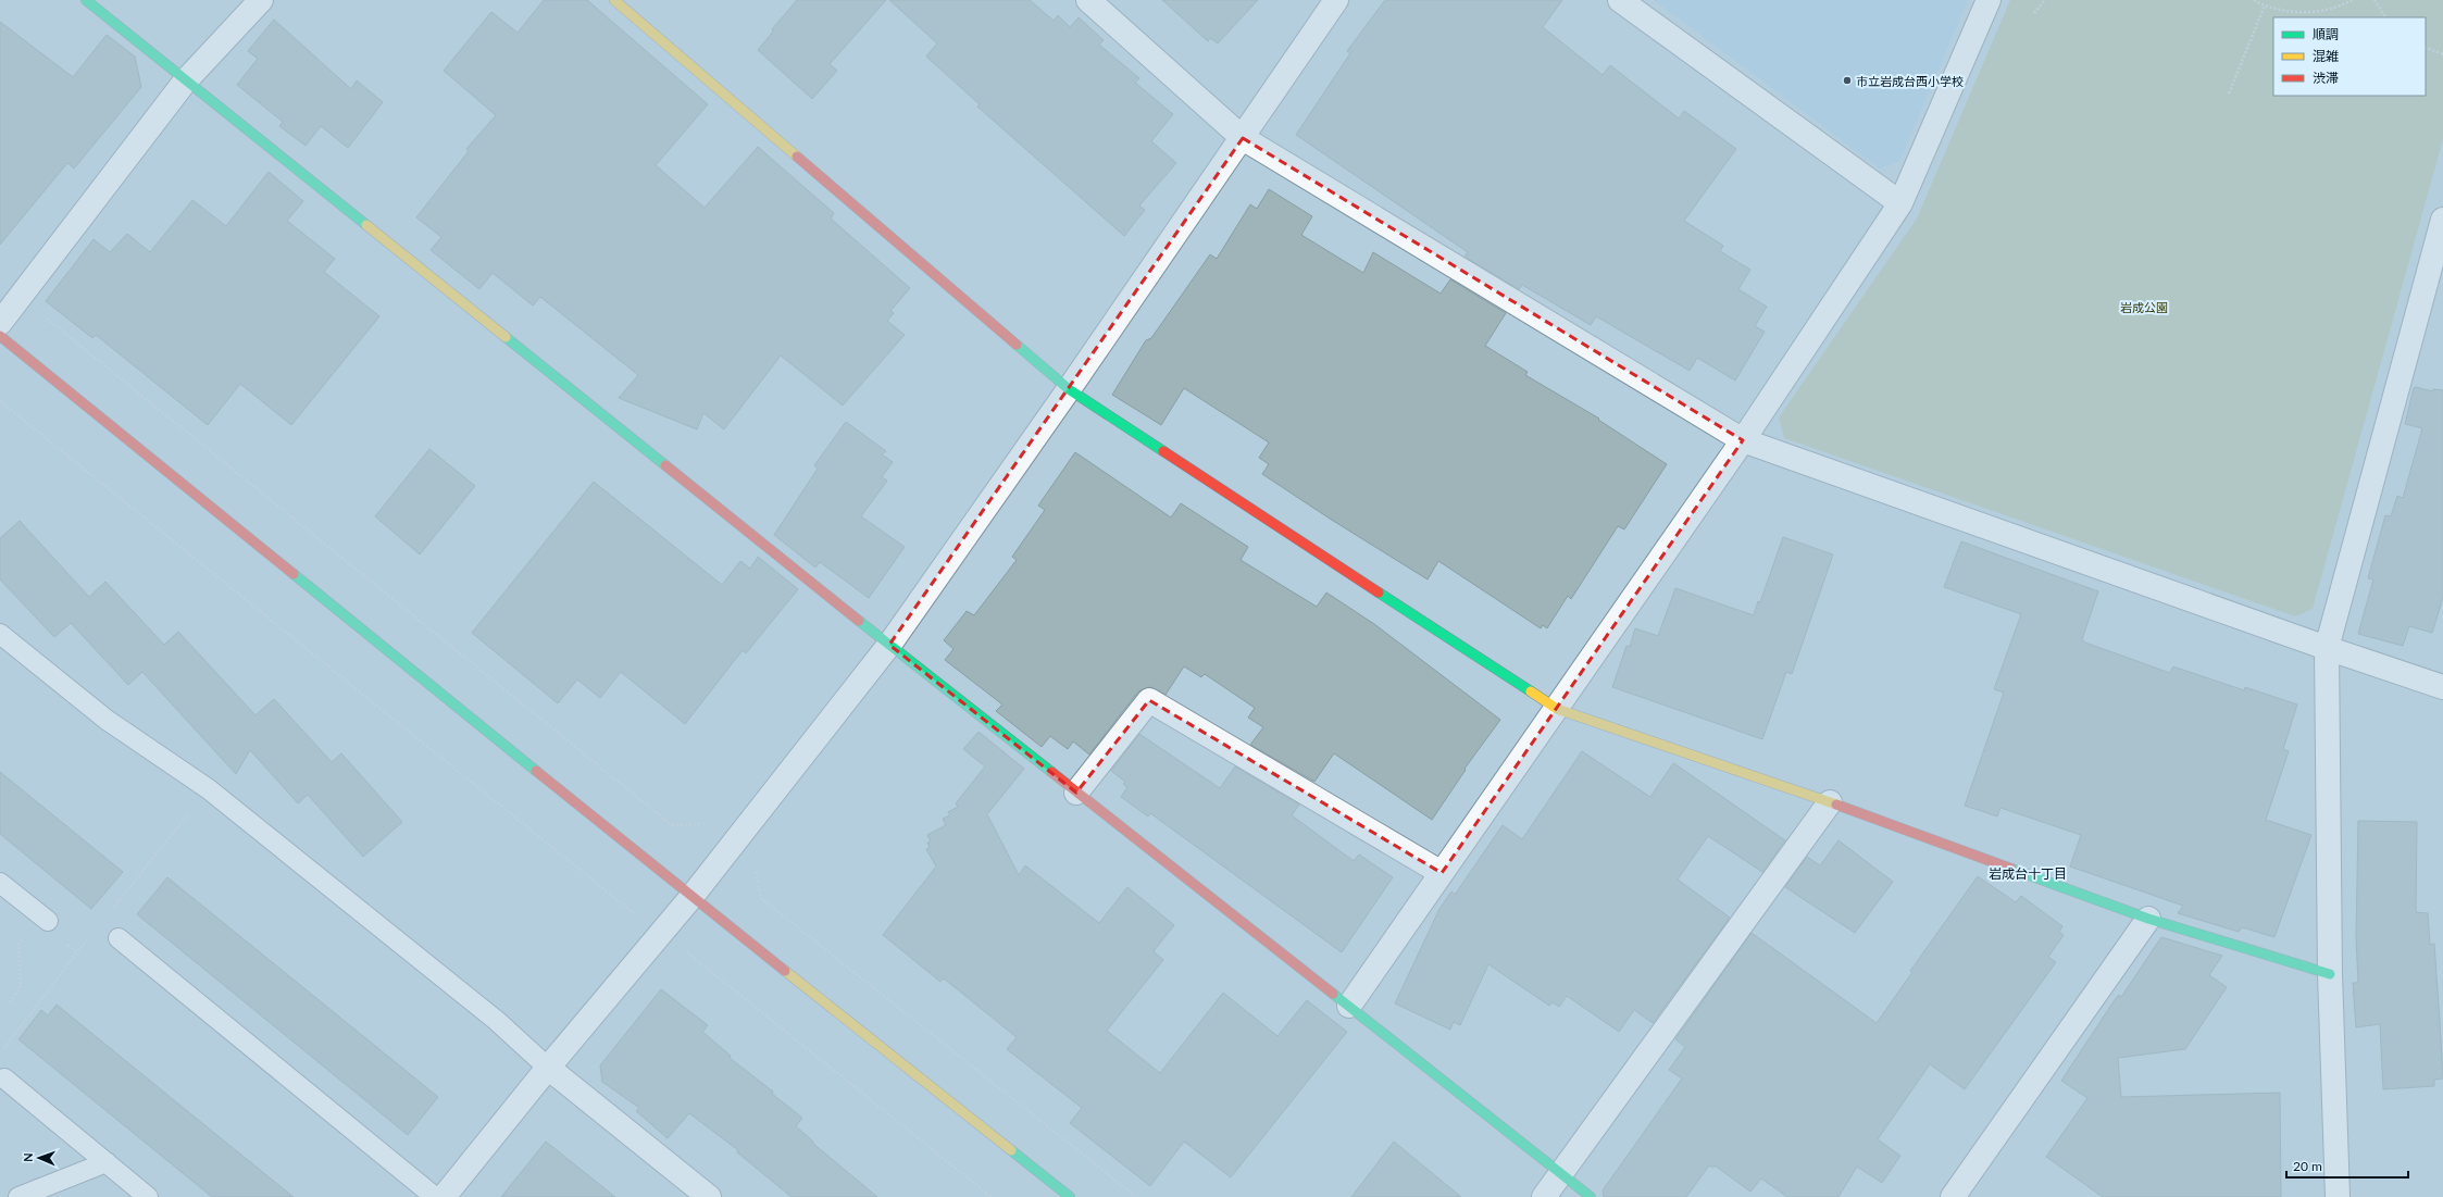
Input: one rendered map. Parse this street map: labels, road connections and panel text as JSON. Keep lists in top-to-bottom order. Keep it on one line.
{"districts":["岩成台十丁目"],"parks":["岩成公園"],"places":["市立岩成台西小学校"],"legend":["順調","混雑","渋滞"],"scale_bar":"20 m","north":"left"}
